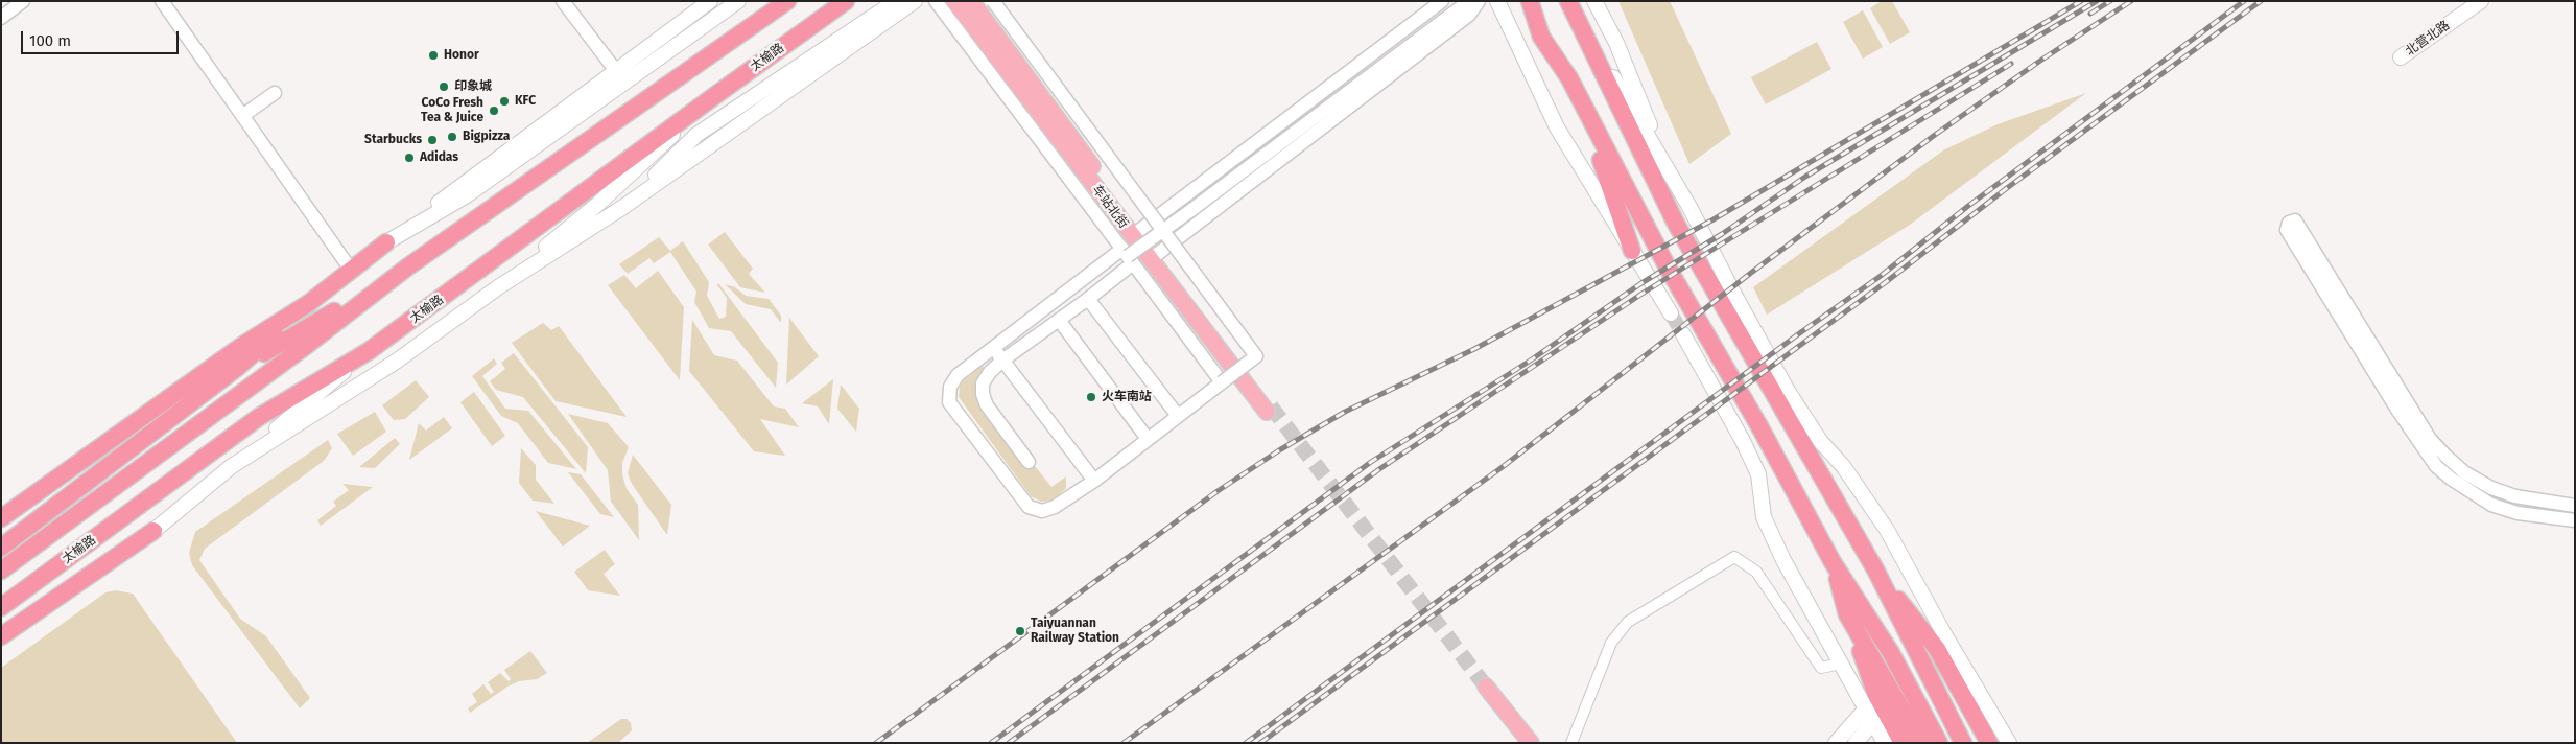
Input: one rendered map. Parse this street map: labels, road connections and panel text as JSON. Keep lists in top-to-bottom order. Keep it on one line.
{"streets":{"highway":["太榆路"],"main road":["北营北路","车站北街"]},"places":["Honor","印象城","KFC","CoCo Fresh Tea & Juice","Bigpizza","Starbucks","Adidas","火车南站","Taiyuannan Railway Station"],"scale_bar":"100 m"}
